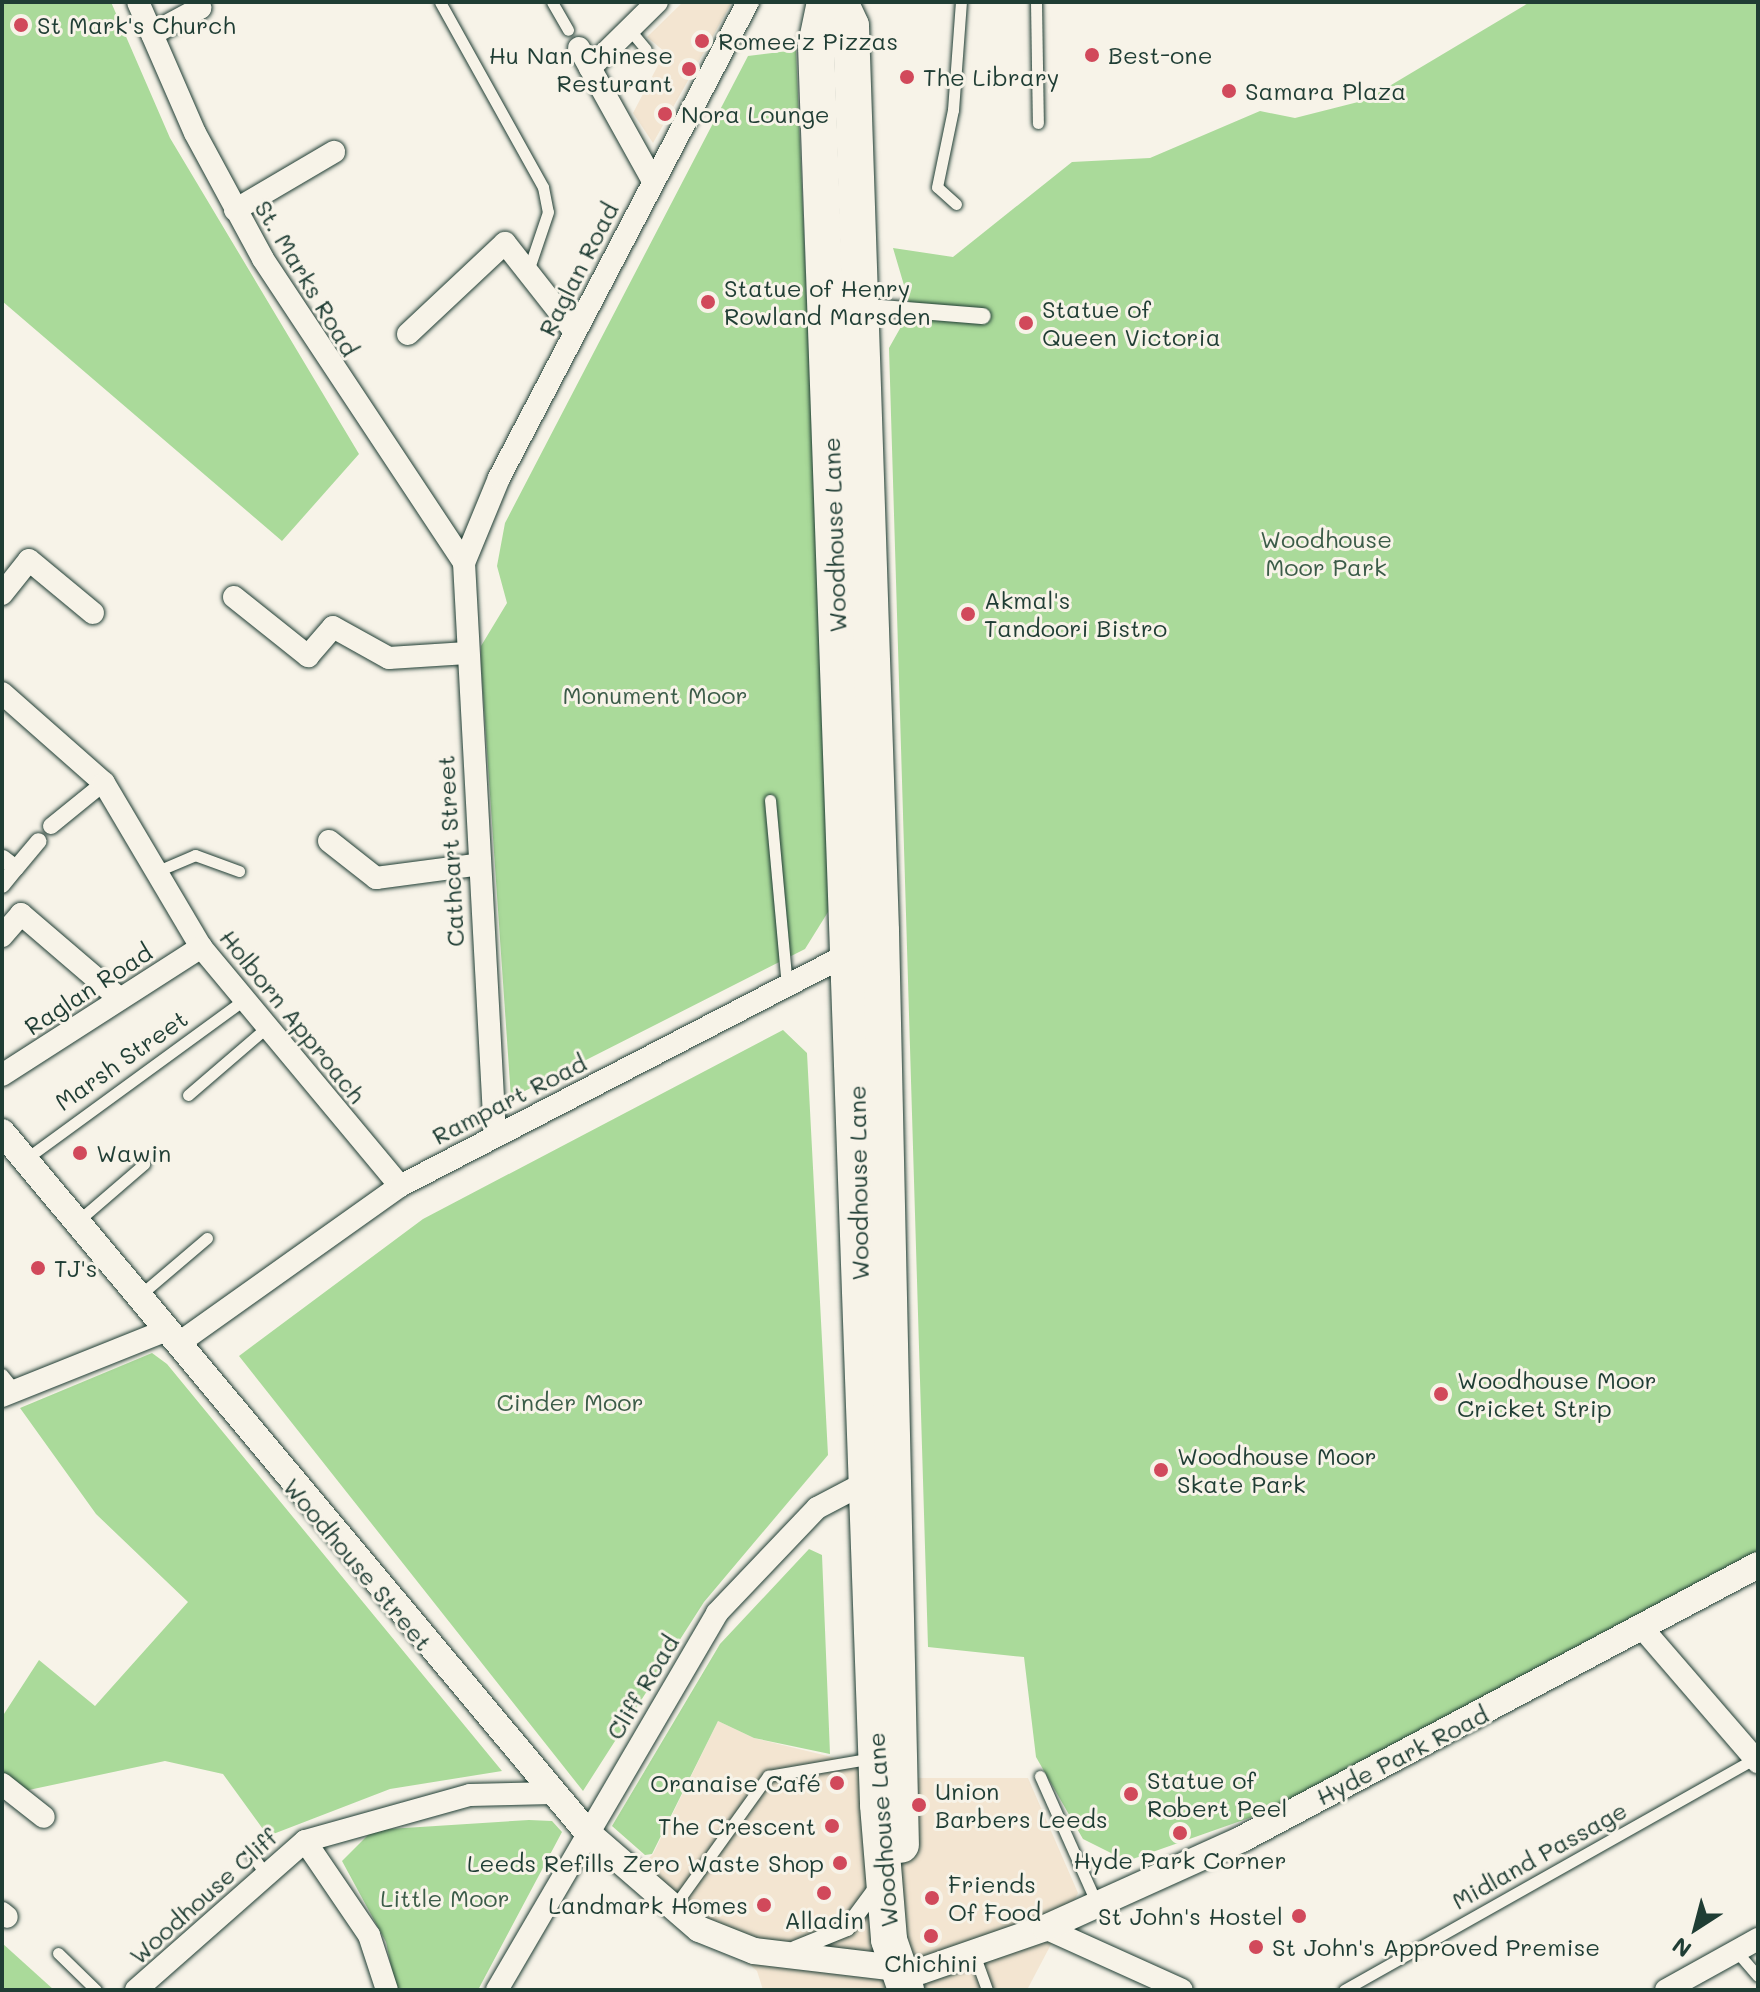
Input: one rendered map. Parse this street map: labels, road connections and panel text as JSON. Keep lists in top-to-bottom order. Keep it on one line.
{"streets":{"highway":["Woodhouse Lane"],"street":["Raglan Road","St. Marks Road","Cathcart Street","Holborn Approach","Rampart Road","Woodhouse Street","Cliff Road","Hyde Park Road","Woodhouse Cliff"],"lane":["Marsh Street","Midland Passage"]},"crossings":[["Raglan Road","St. Marks Road"],["Raglan Road","Cathcart Street"],["Raglan Road","Holborn Approach"],["St. Marks Road","Cathcart Street"],["Woodhouse Lane","Rampart Road"],["Woodhouse Lane","Woodhouse Street"],["Woodhouse Lane","Cliff Road"],["Woodhouse Lane","Hyde Park Road"],["Cathcart Street","Rampart Road"],["Holborn Approach","Marsh Street"],["Holborn Approach","Rampart Road"],["Marsh Street","Woodhouse Street"],["Rampart Road","Woodhouse Street"],["Woodhouse Street","Cliff Road"],["Woodhouse Street","Hyde Park Road"],["Woodhouse Street","Woodhouse Cliff"]],"parks":["Woodhouse Moor Park","Monument Moor","Cinder Moor","Little Moor"],"places":["St Mark's Church","Romee'z Pizzas","Best-one","Hu Nan Chinese Resturant","The Library","Samara Plaza","Nora Lounge","Statue of Henry Rowland Marsden","Statue of Queen Victoria","Akmal's Tandoori Bistro","Wawin","TJ's","Woodhouse Moor Cricket Strip","Woodhouse Moor Skate Park","Oranaise Café","Statue of Robert Peel","Union Barbers Leeds","The Crescent","Hyde Park Corner","Leeds Refills Zero Waste Shop","Alladin","Friends Of Food","Landmark Homes","St John's Hostel","Chichini","St John's Approved Premise"],"north":"bottom left"}
